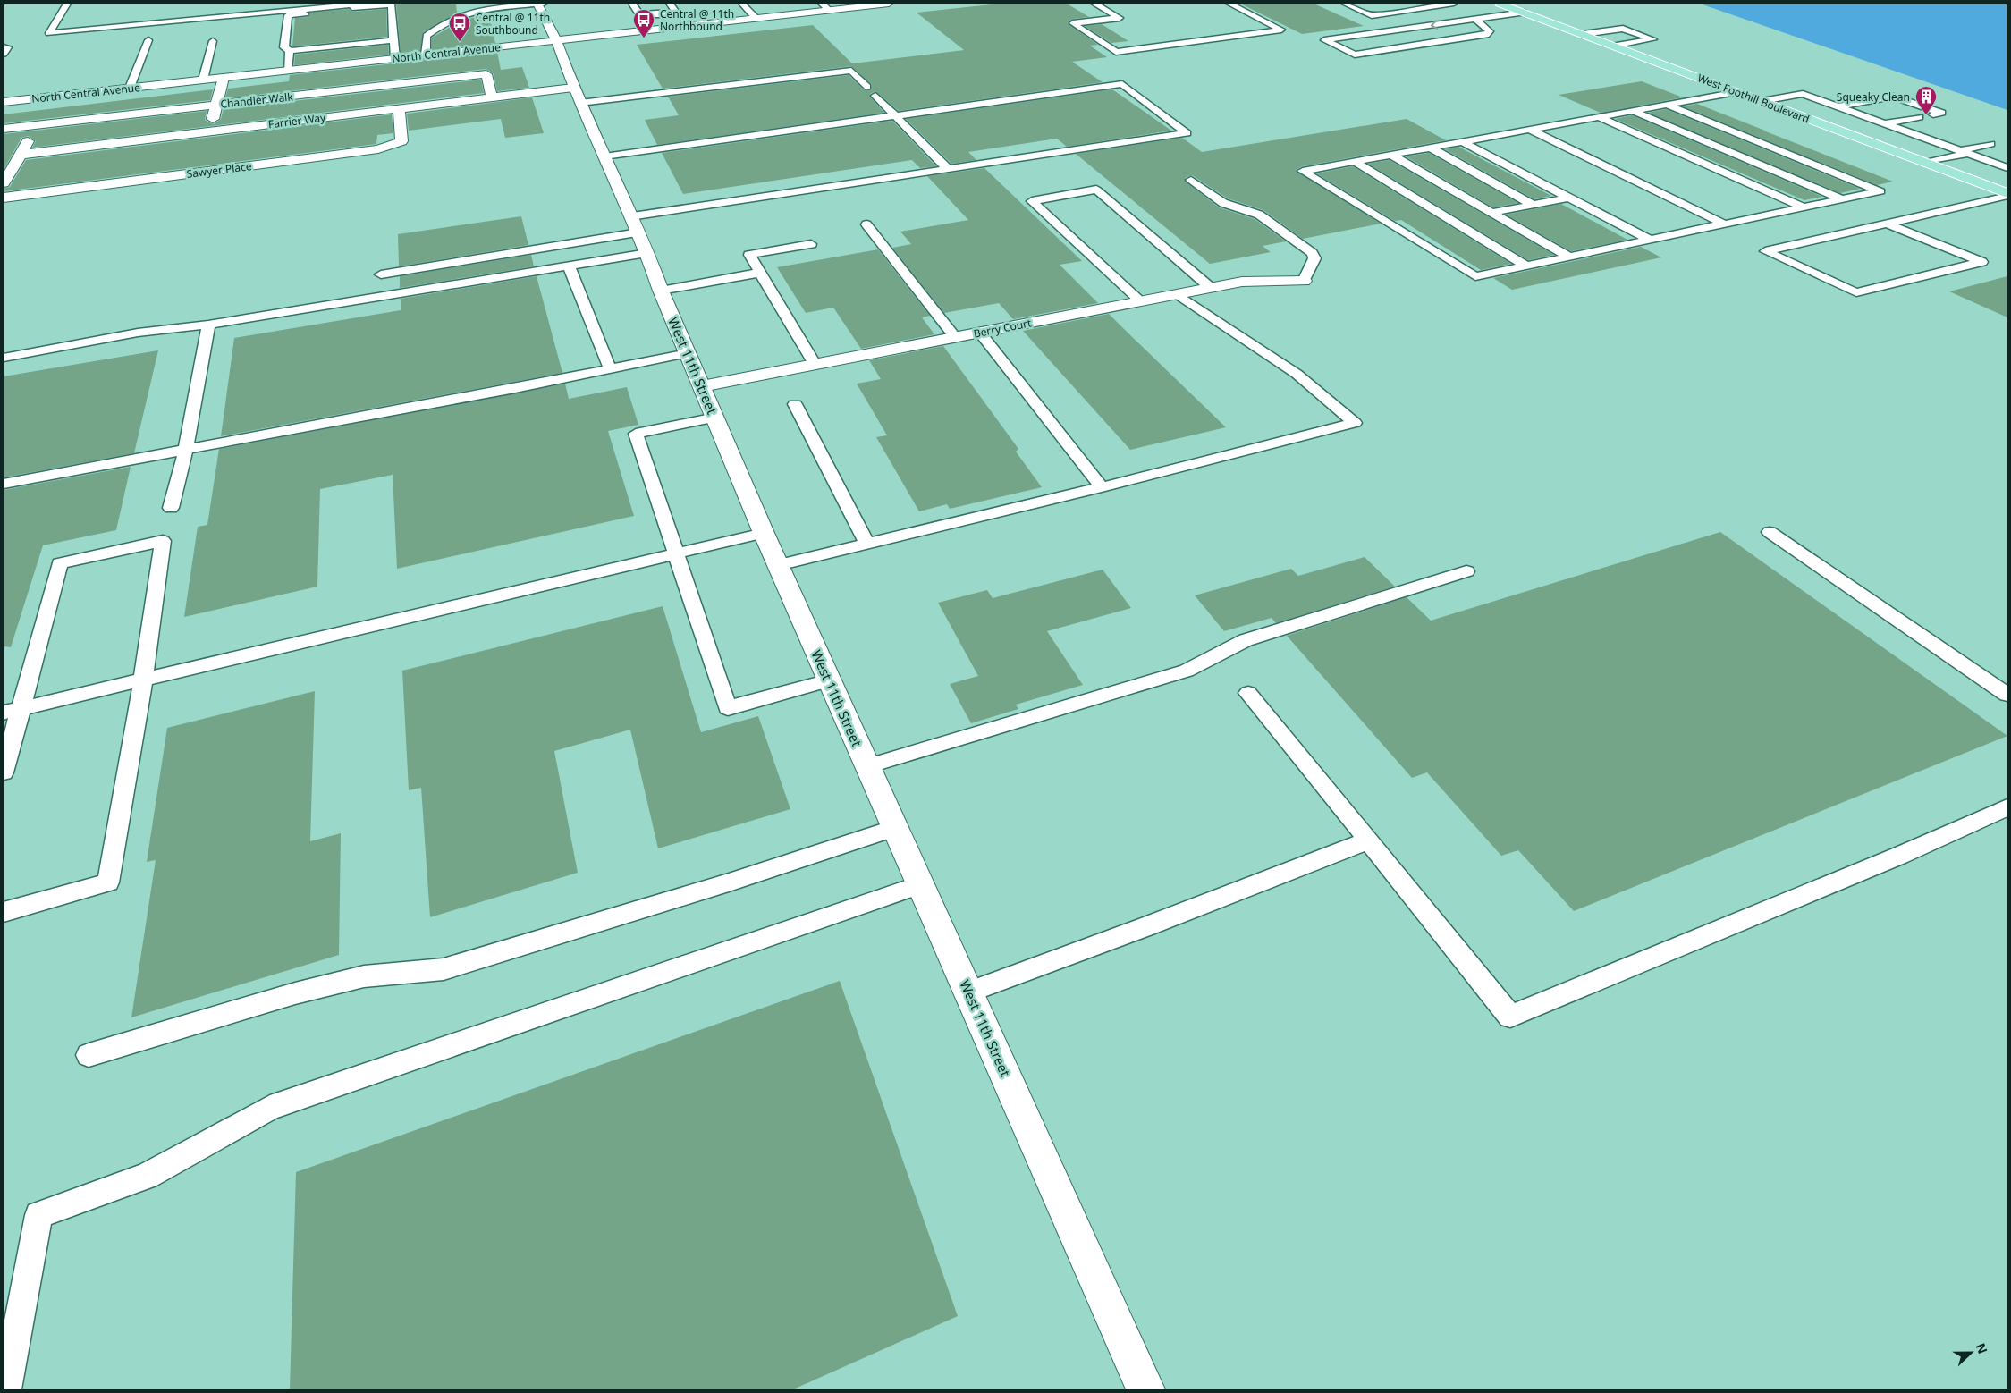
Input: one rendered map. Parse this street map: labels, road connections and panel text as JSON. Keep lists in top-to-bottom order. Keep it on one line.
{"streets":{"main road":["West Foothill Boulevard"],"street":["North Central Avenue","Chandler Walk","Farrier Way","Sawyer Place","Berry Court","West 11th Street"]},"crossings":[["North Central Avenue","West 11th Street"],["Chandler Walk","Farrier Way"],["Farrier Way","Sawyer Place"],["Farrier Way","West 11th Street"],["Berry Court","West 11th Street"]],"places":{"bus stop":["Central @ 11th Northbound","Central @ 11th Southbound"],"building":["Squeaky Clean"]},"north":"right"}
